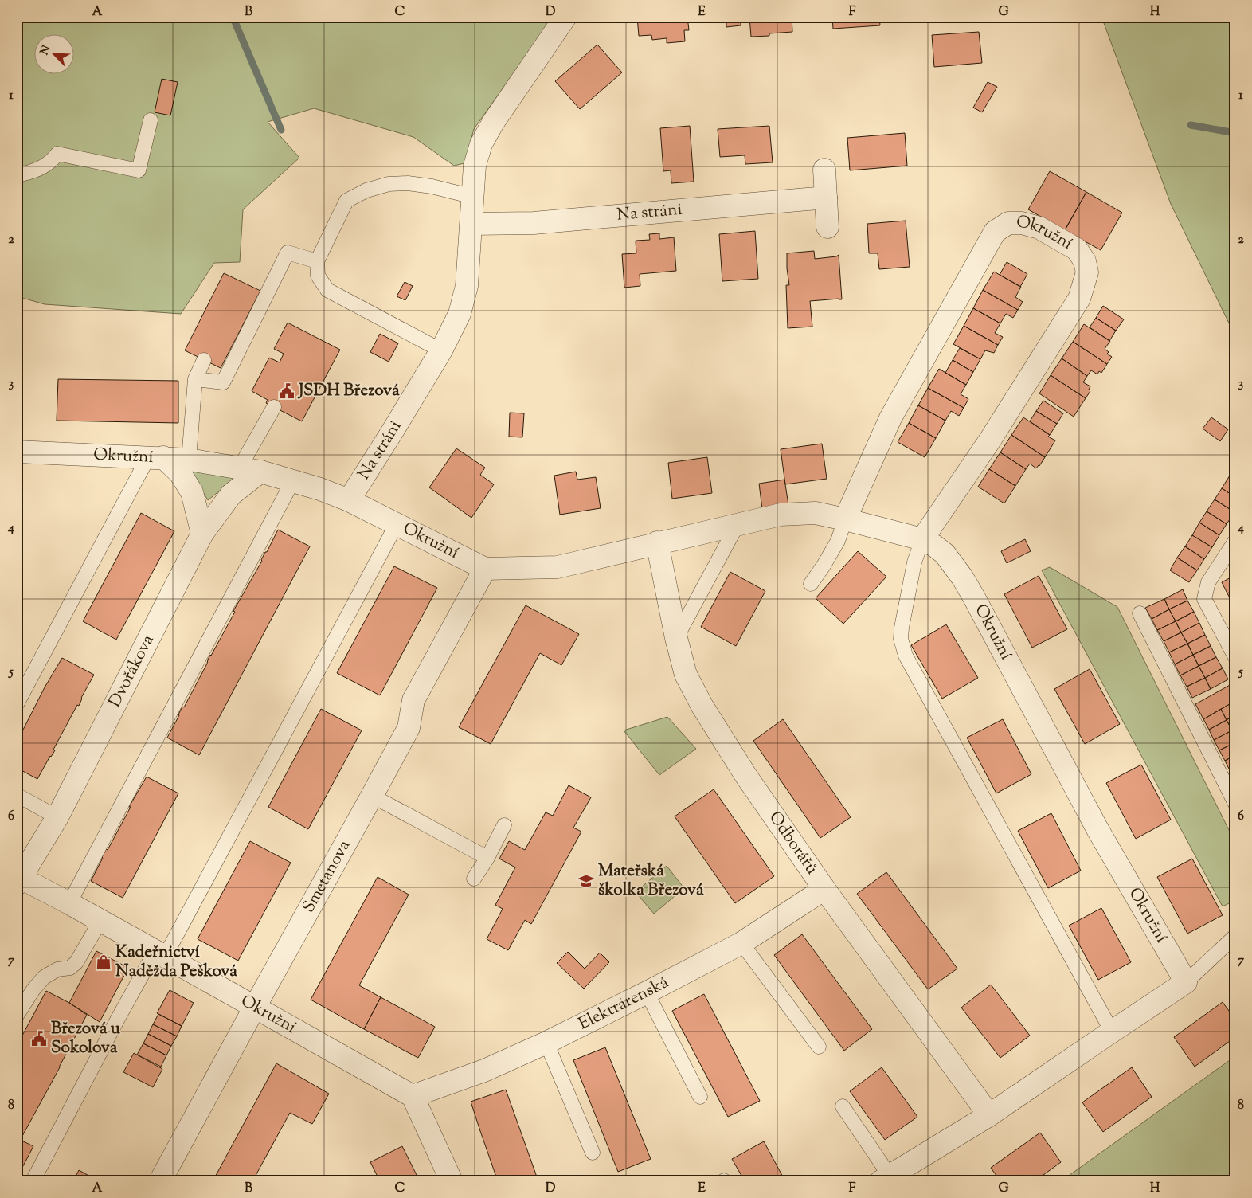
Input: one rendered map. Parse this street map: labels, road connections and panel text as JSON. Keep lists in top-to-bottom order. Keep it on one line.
{"streets":{"street":["Na stráni","Okružní","Dvořákova","Odborářů","Smetanova","Elektrárenská"]},"crossings":[["Na stráni","Okružní"],["Okružní","Dvořákova"],["Okružní","Odborářů"],["Okružní","Smetanova"],["Okružní","Elektrárenská"],["Odborářů","Elektrárenská"]],"places":{"public building":["JSDH Březová","Březová u Sokolova"],"school or university":["Mateřská školka Březová"],"shop":["Kadeřnictví Naděžda Pešková"]},"north":"top left","grid":{"columns":["A","B","C","D","E","F","G","H"],"rows":["1","2","3","4","5","6","7","8"]}}
